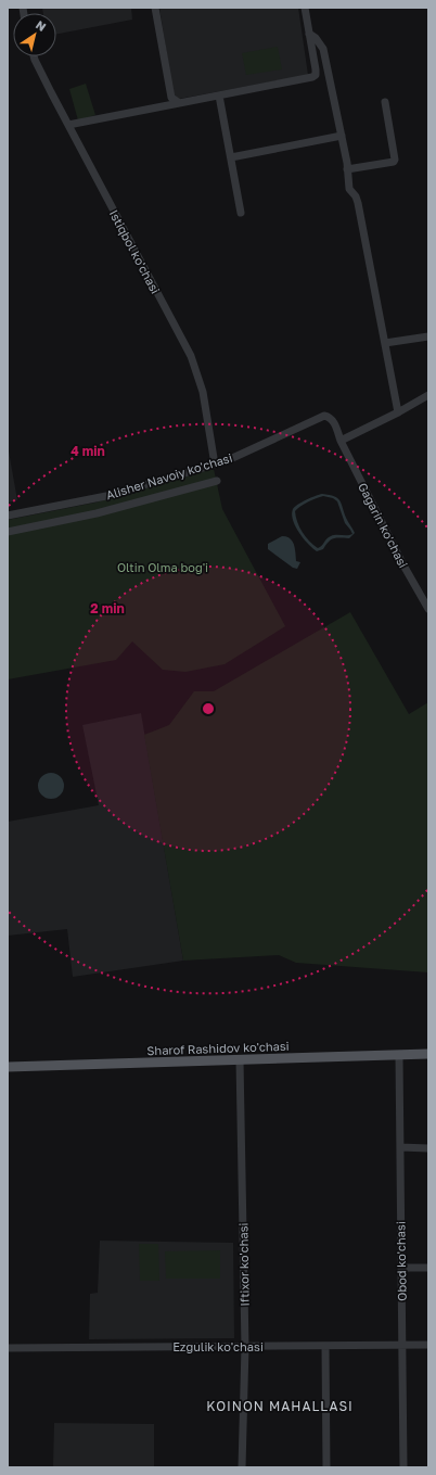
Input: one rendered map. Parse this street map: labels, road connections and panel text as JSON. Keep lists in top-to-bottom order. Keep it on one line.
{"streets":{"main road":["Sharof Rashidov ko'chasi"],"street":["Istiqbol ko'chasi","Alisher Navoiy ko'chasi","Gagarin ko'chasi","Obod ko'chasi","Iftixor ko'chasi","Ezgulik ko'chasi"]},"crossings":[["Istiqbol ko'chasi","Alisher Navoiy ko'chasi"],["Alisher Navoiy ko'chasi","Gagarin ko'chasi"],["Sharof Rashidov ko'chasi","Obod ko'chasi"],["Sharof Rashidov ko'chasi","Iftixor ko'chasi"],["Obod ko'chasi","Ezgulik ko'chasi"],["Iftixor ko'chasi","Ezgulik ko'chasi"]],"districts":["KOINON MAHALLASI"],"parks":["Oltin Olma bog'i"],"north":"top right","rings":["4 min","2 min"]}
